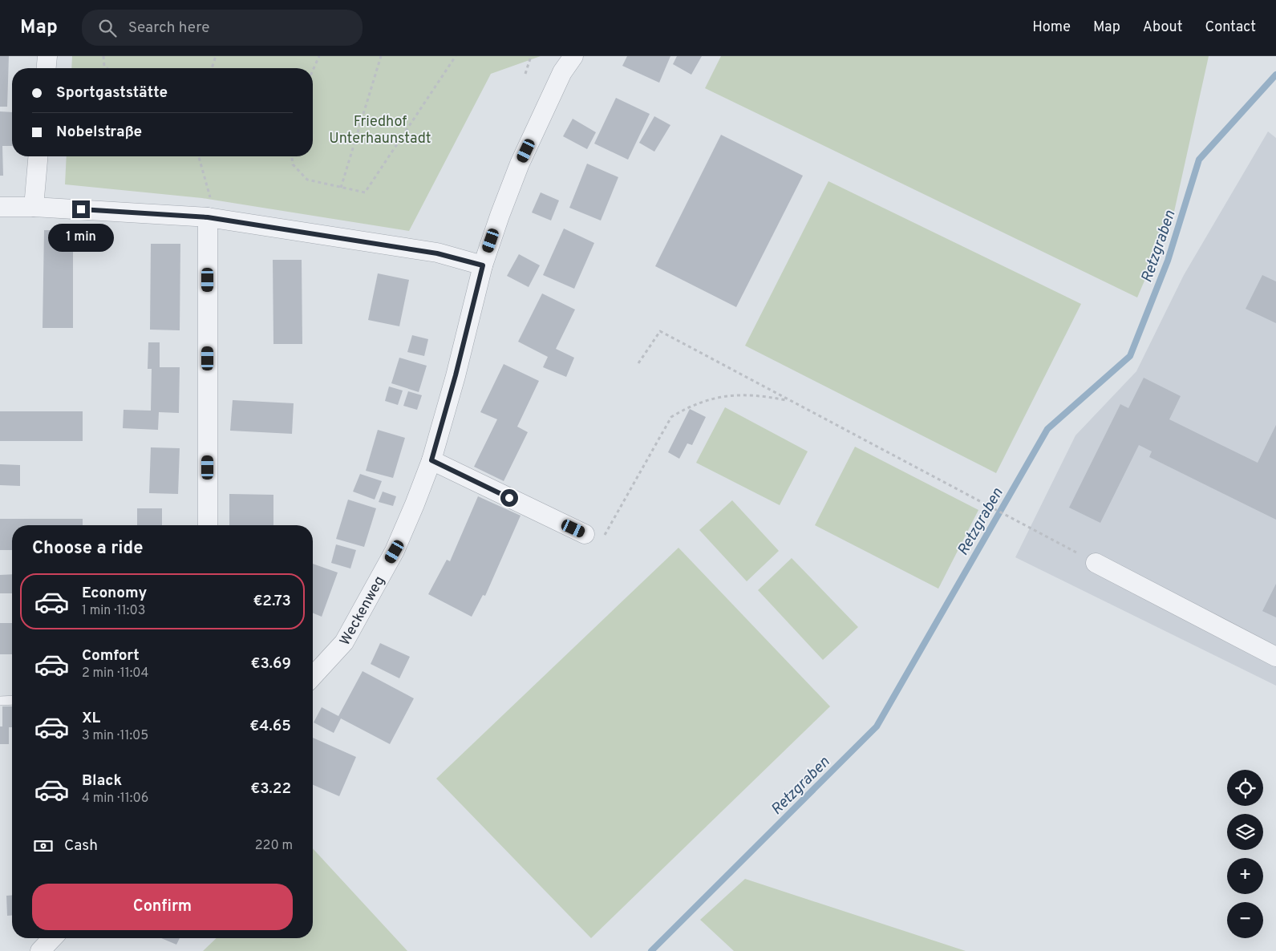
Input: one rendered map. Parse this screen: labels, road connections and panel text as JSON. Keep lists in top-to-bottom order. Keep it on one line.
{"streets":{"street":["Weckenweg"]},"water":["Retzgraben"],"parks":["Friedhof Unterhaunstadt"],"page":{"header":"Map","search":"Search here","nav":["Home","Map","About","Contact"],"banner":["Sportgaststätte","Nobelstraße"],"bubble":"1 min","heading":"Choose a ride","list":[{"name":"Economy","note":"1 min · 11:03","value":"€2.73"},{"name":"Comfort","note":"2 min · 11:04","value":"€3.69"},{"name":"XL","note":"3 min · 11:05","value":"€4.65"},{"name":"Black","note":"4 min · 11:06","value":"€3.22"}],"map_buttons":["+","−"],"pay":["Cash","220 m"],"buttons":"Confirm"}}
